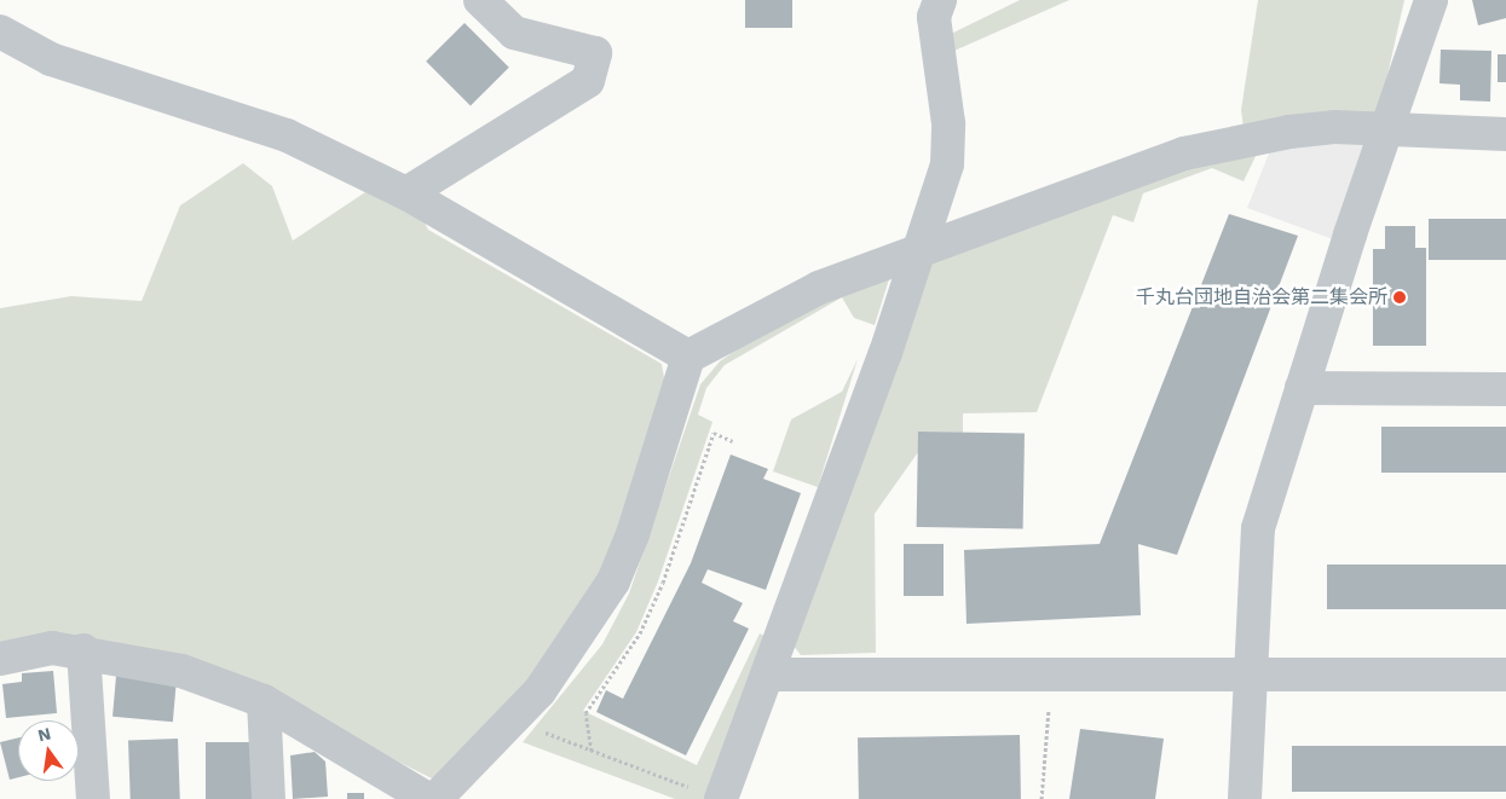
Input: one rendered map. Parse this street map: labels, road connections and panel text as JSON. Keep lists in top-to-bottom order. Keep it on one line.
{"places":["千丸台団地自治会第二集会所"],"north":"top"}
